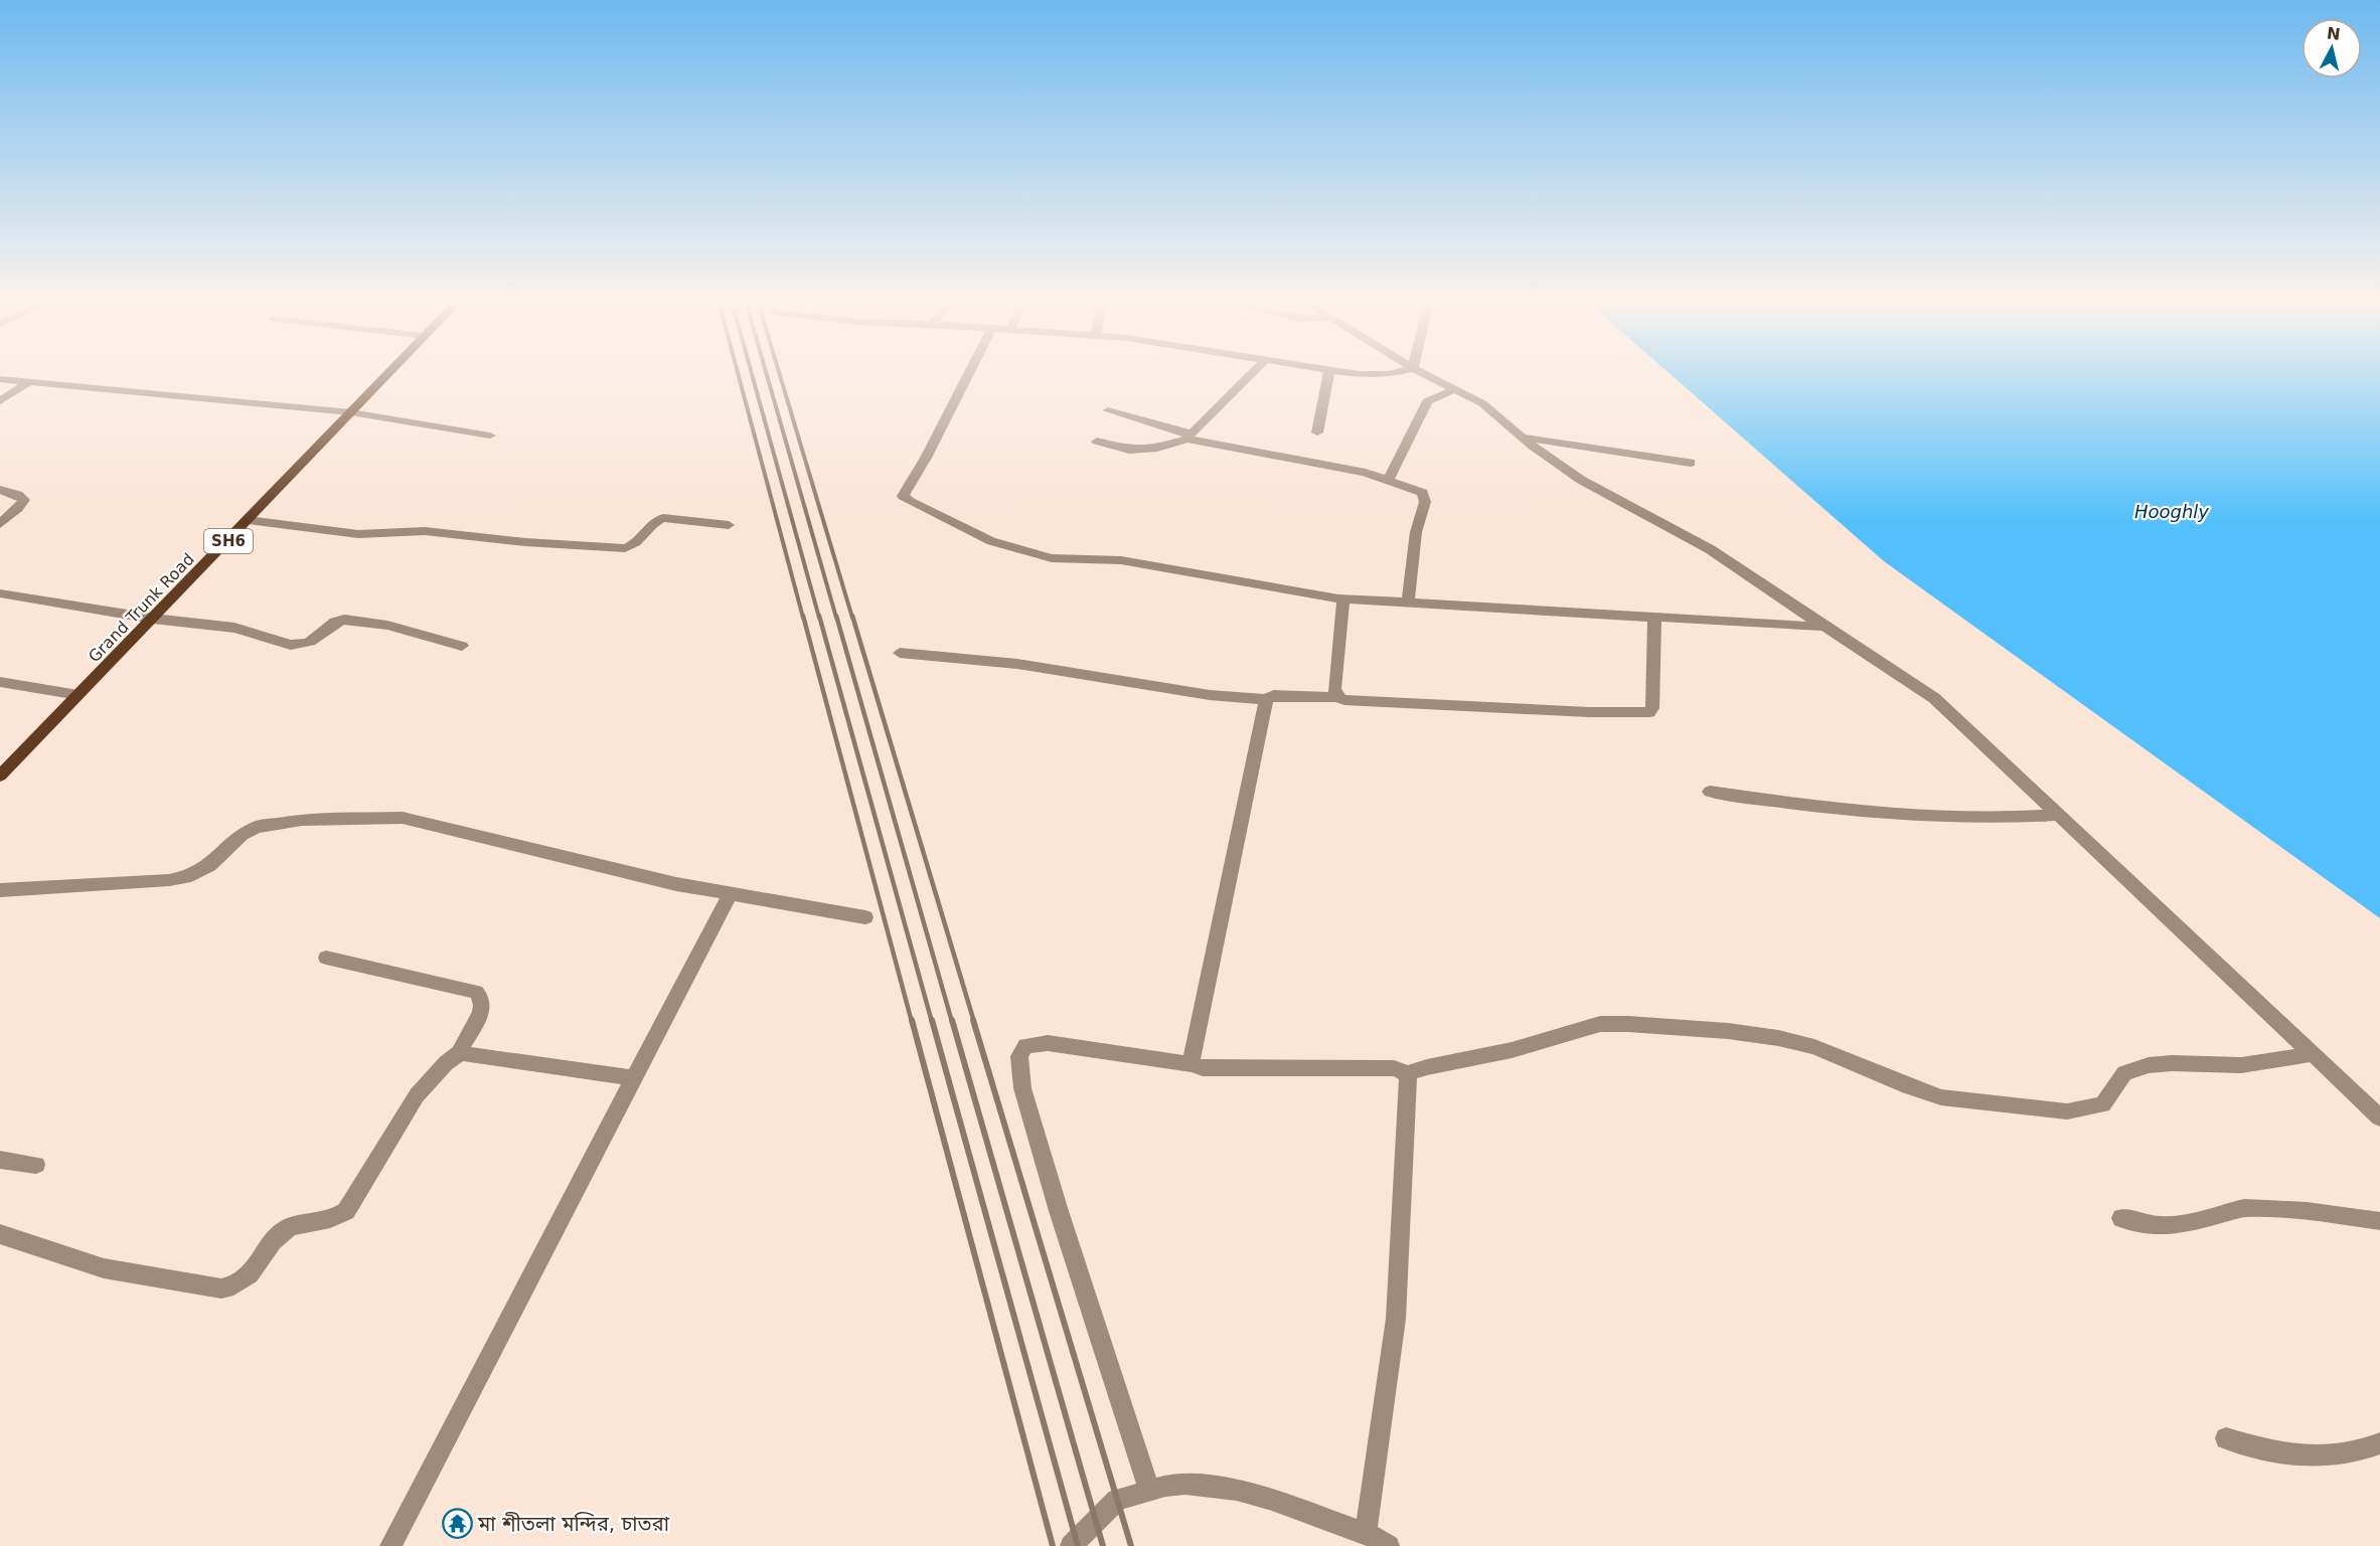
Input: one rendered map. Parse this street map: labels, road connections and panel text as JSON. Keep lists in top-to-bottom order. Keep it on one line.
{"streets":{"main road":["SH6","Grand Trunk Road"]},"water":["Hooghly"],"places":{"temple":["মা শীতলা মন্দির, চাতরা"]},"north":"top"}
